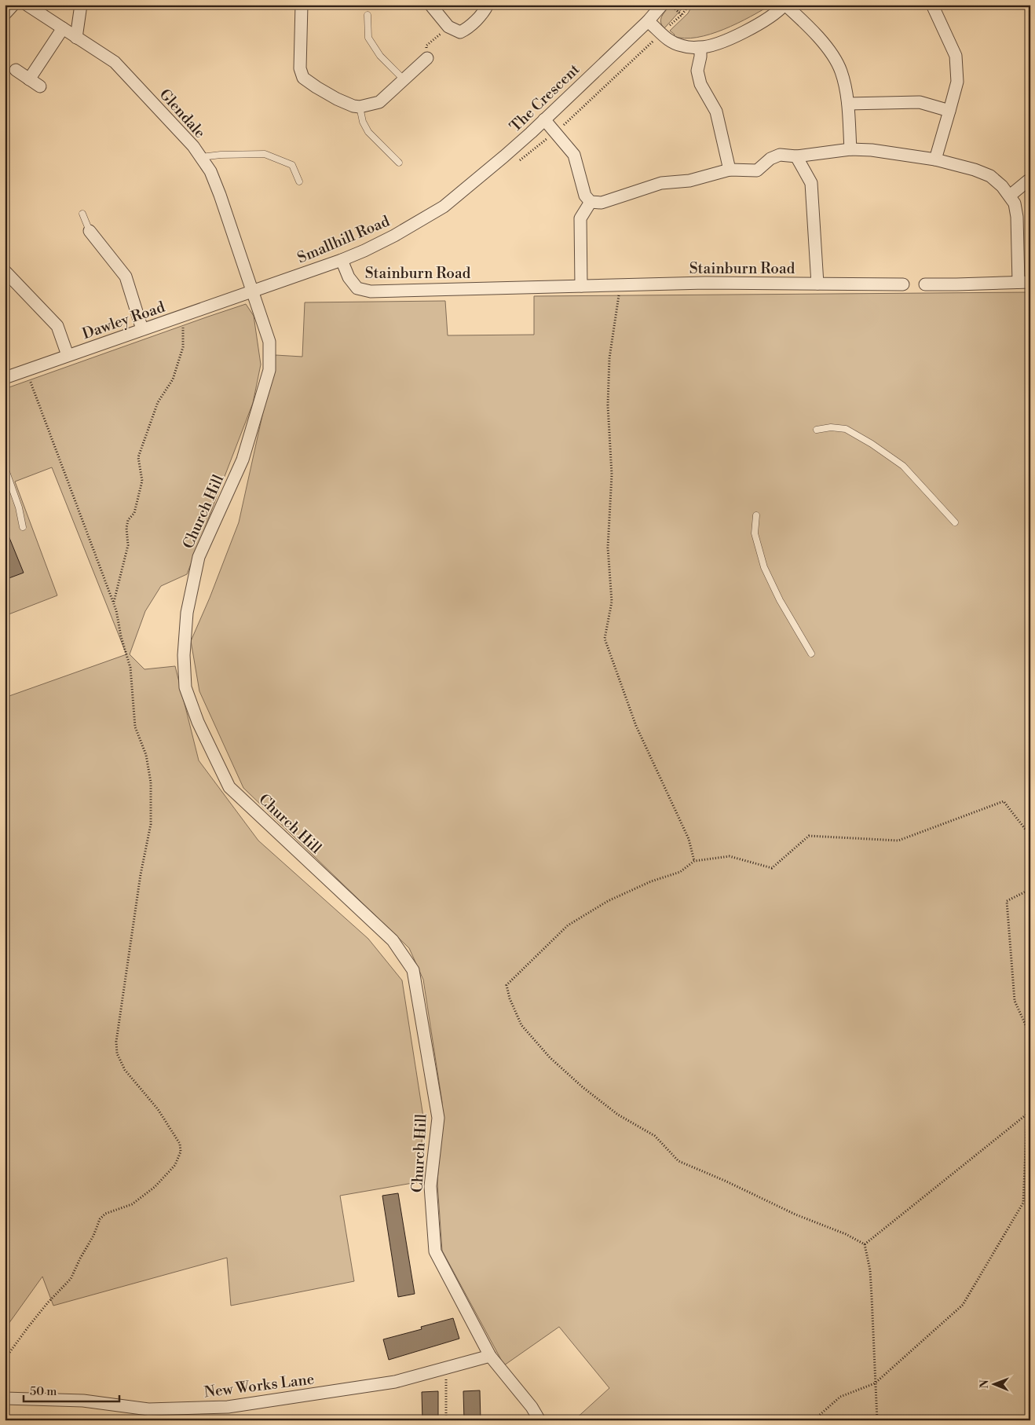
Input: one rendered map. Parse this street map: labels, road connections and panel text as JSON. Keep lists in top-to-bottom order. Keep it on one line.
{"streets":{"street":["The Crescent","Glendale","Smallhill Road","Stainburn Road","Dawley Road","Church Hill","New Works Lane"]},"crossings":[["The Crescent","Smallhill Road"],["Glendale","Smallhill Road"],["Glendale","Dawley Road"],["Glendale","Church Hill"],["Smallhill Road","Stainburn Road"],["Smallhill Road","Dawley Road"],["Smallhill Road","Church Hill"],["Dawley Road","Church Hill"],["Church Hill","New Works Lane"]],"scale_bar":"50 m","north":"left"}
